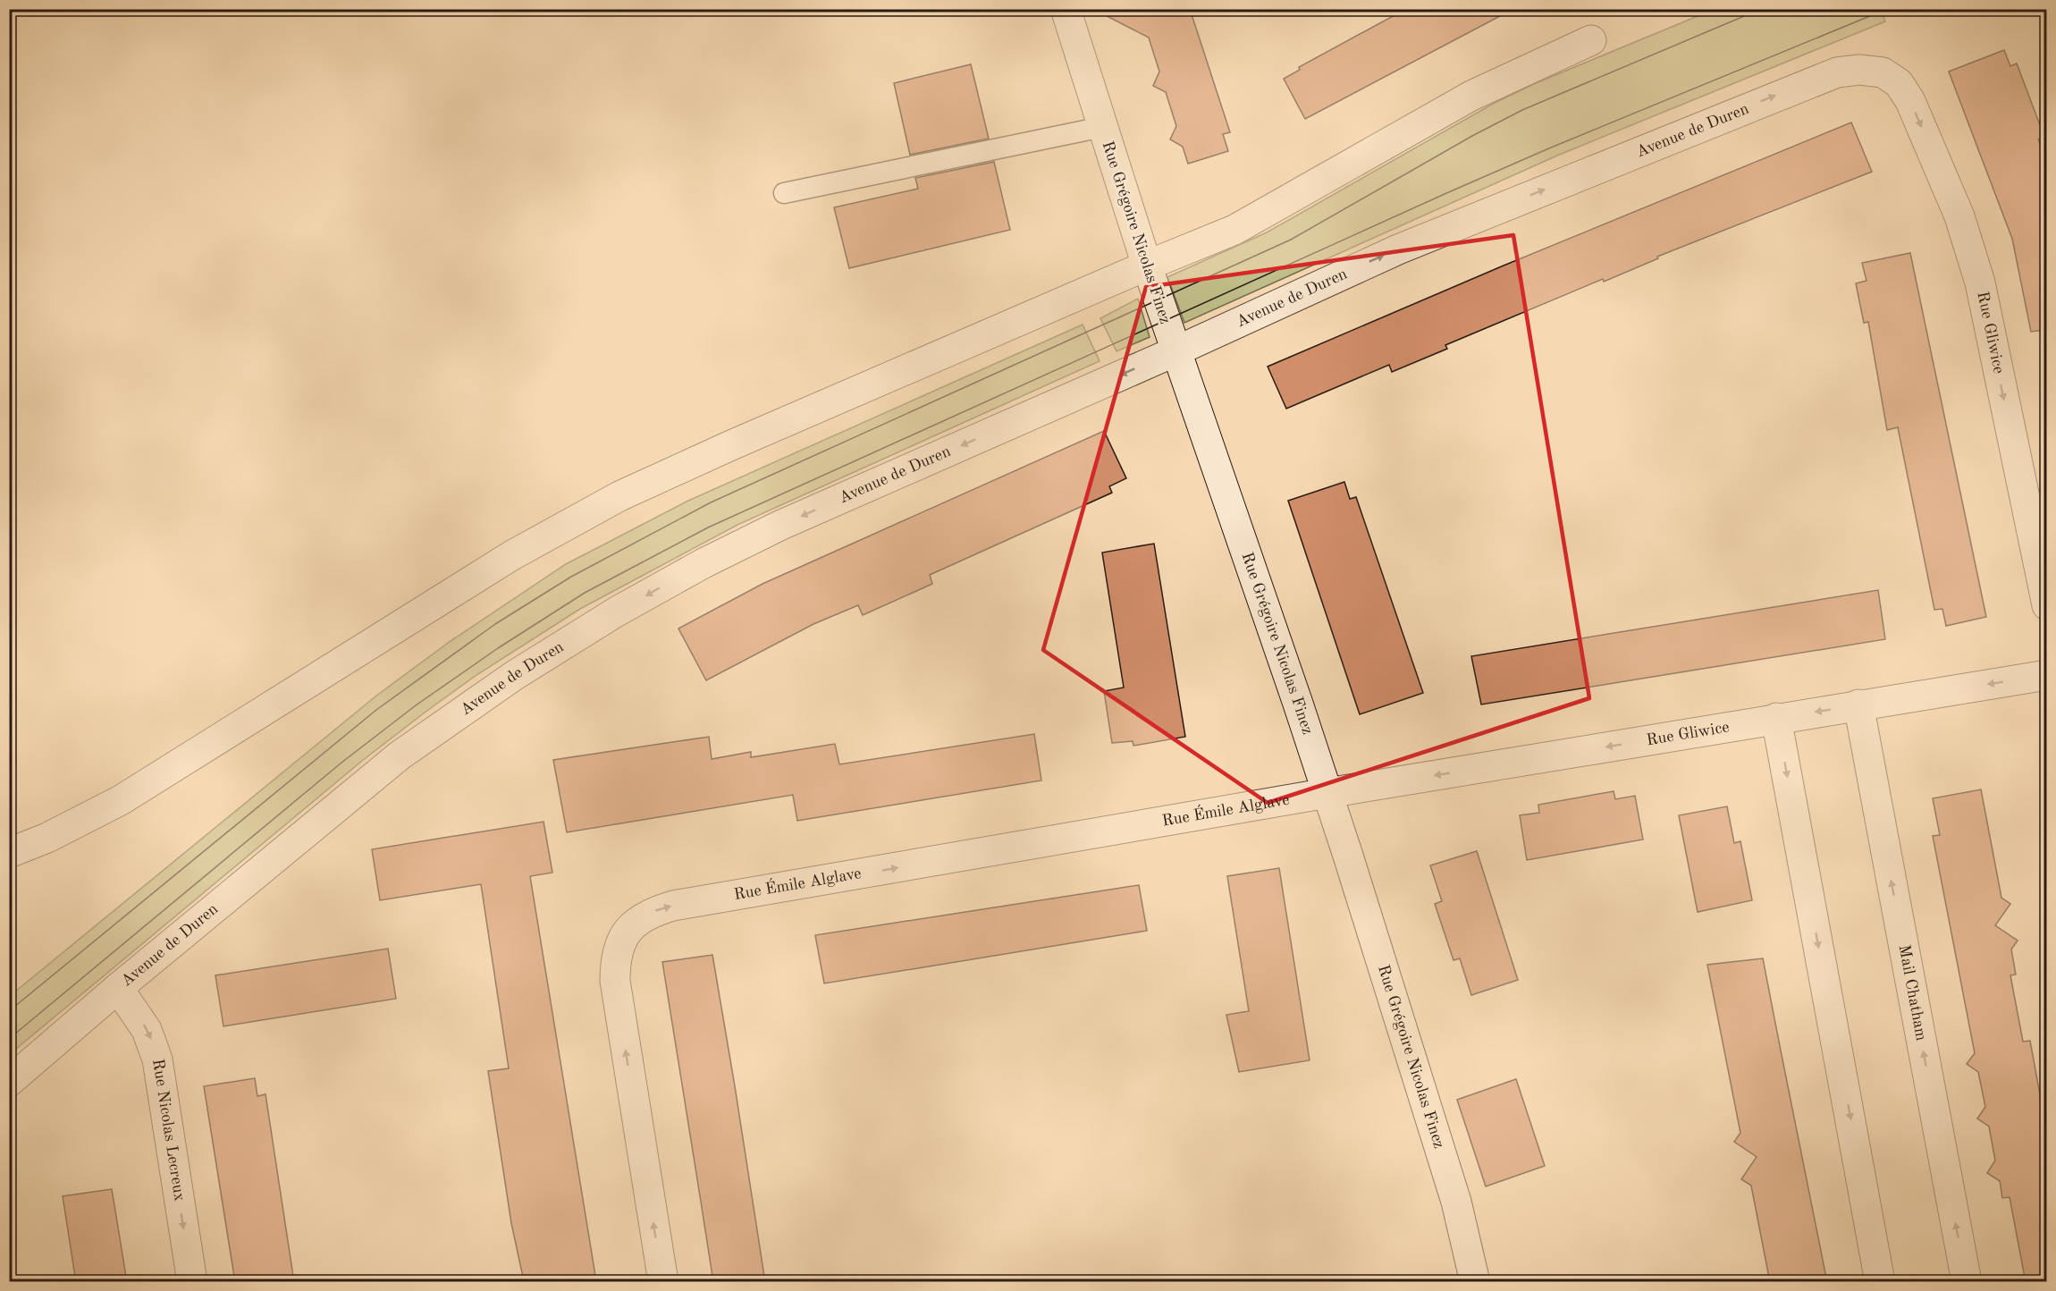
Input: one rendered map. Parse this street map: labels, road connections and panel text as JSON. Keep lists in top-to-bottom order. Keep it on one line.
{"streets":{"street":["Avenue de Duren","Rue Grégoire Nicolas Finez","Rue Gliwice","Rue Émile Alglave","Mail Chatham","Rue Nicolas Lecreux"]},"crossings":[["Avenue de Duren","Rue Grégoire Nicolas Finez"],["Avenue de Duren","Rue Gliwice"],["Avenue de Duren","Rue Nicolas Lecreux"],["Rue Grégoire Nicolas Finez","Rue Gliwice"],["Rue Grégoire Nicolas Finez","Rue Émile Alglave"],["Rue Gliwice","Rue Émile Alglave"],["Rue Gliwice","Mail Chatham"]],"one_way":["Rue Nicolas Lecreux"]}
